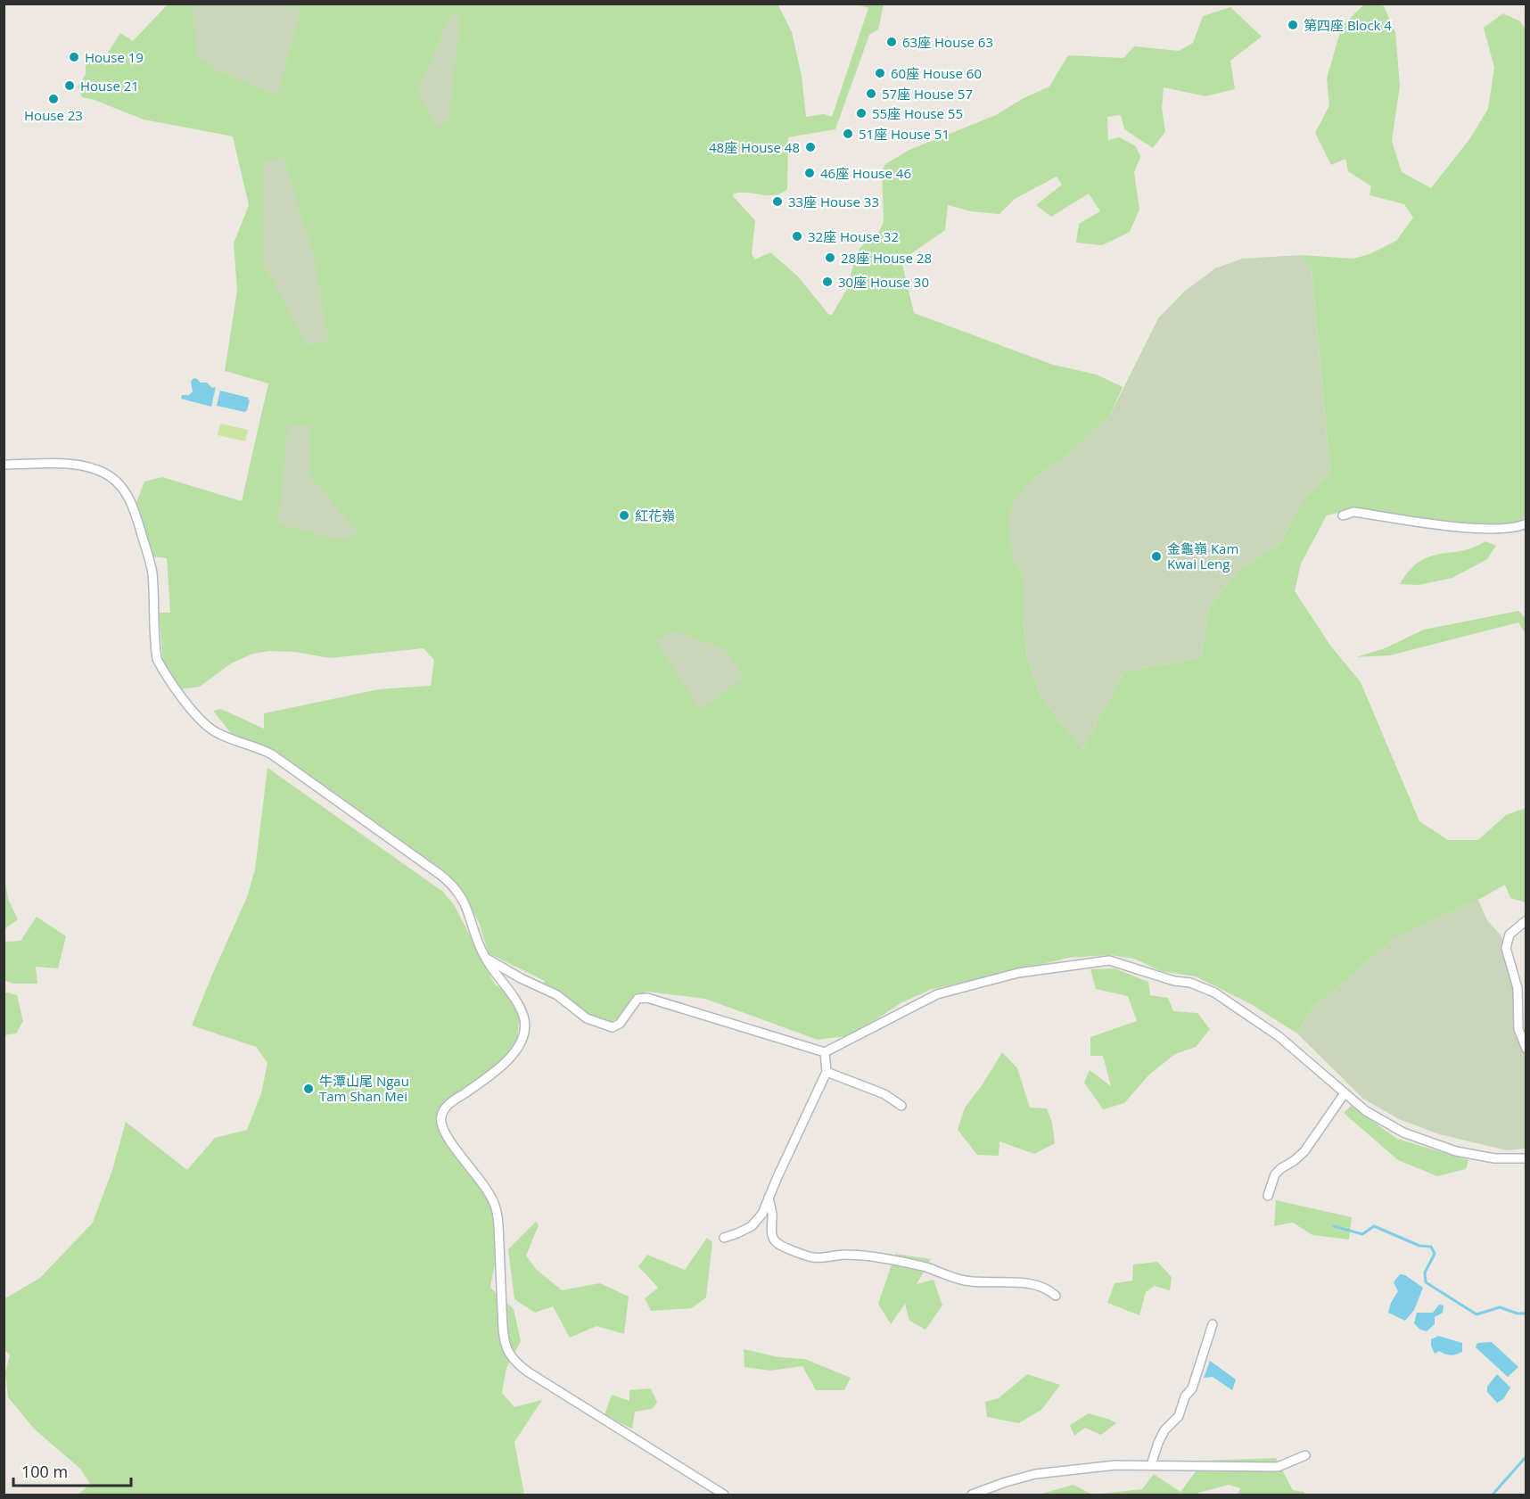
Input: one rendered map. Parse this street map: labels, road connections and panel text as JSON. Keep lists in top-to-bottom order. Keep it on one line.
{"places":["第四座 Block 4","63座 House 63","House 19","60座 House 60","House 21","57座 House 57","House 23","55座 House 55","51座 House 51","48座 House 48","46座 House 46","33座 House 33","32座 House 32","28座 House 28","30座 House 30","紅花嶺","金龜嶺 Kam Kwai Leng","牛潭山尾 Ngau Tam Shan Mei"],"scale_bar":"100 m"}
